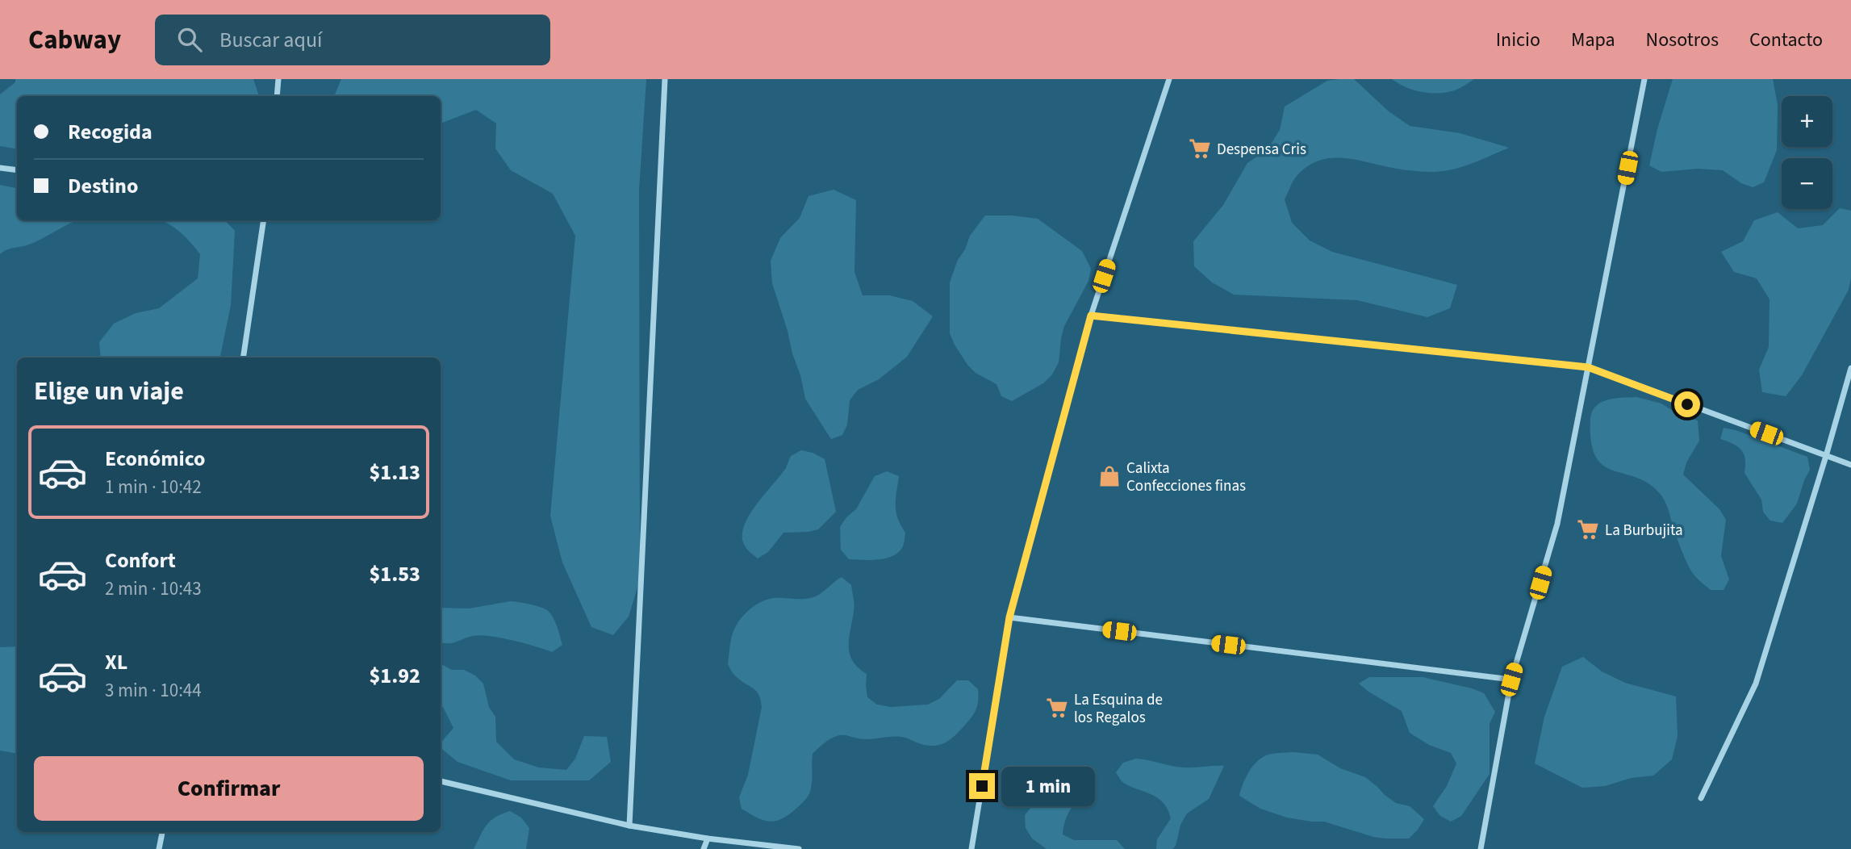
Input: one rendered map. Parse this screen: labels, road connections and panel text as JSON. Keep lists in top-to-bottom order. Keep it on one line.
{"places":{"supermarket":["Despensa Cris","La Burbujita","La Esquina de los Regalos"],"shop":["Calixta Confecciones finas"]},"page":{"header":"Cabway","search":"Buscar aquí","nav":["Inicio","Mapa","Nosotros","Contacto"],"map_buttons":["+","−"],"banner":["Recogida","Destino"],"heading":"Elige un viaje","list":[{"name":"Económico","note":"1 min · 10:42","value":"$1.13"},{"name":"Confort","note":"2 min · 10:43","value":"$1.53"},{"name":"XL","note":"3 min · 10:44","value":"$1.92"}],"buttons":"Confirmar","bubble":"1 min"}}
